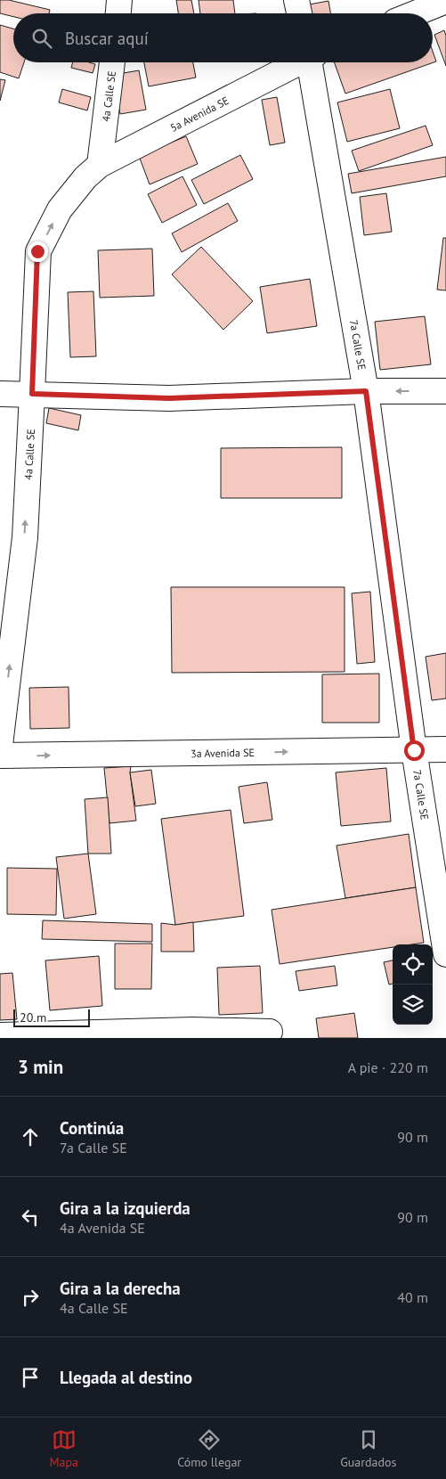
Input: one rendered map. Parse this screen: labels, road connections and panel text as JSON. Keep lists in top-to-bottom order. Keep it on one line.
{"streets":{"street":["4a Calle SE","5a Avenida SE","7a Calle SE","3a Avenida SE"]},"crossings":[["4a Calle SE","5a Avenida SE"],["7a Calle SE","3a Avenida SE"]],"one_way":["4a Calle SE","3a Avenida SE"],"scale_bar":"20 m","page":{"search":"Buscar aquí","scale":"20 m","heading":["3 min","A pie · 220 m"],"list":[["Continúa","7a Calle SE","90 m"],["Gira a la izquierda","4a Avenida SE","90 m"],["Gira a la derecha","4a Calle SE","40 m"],"Llegada al destino"],"nav":["Mapa","Cómo llegar","Guardados"]}}
